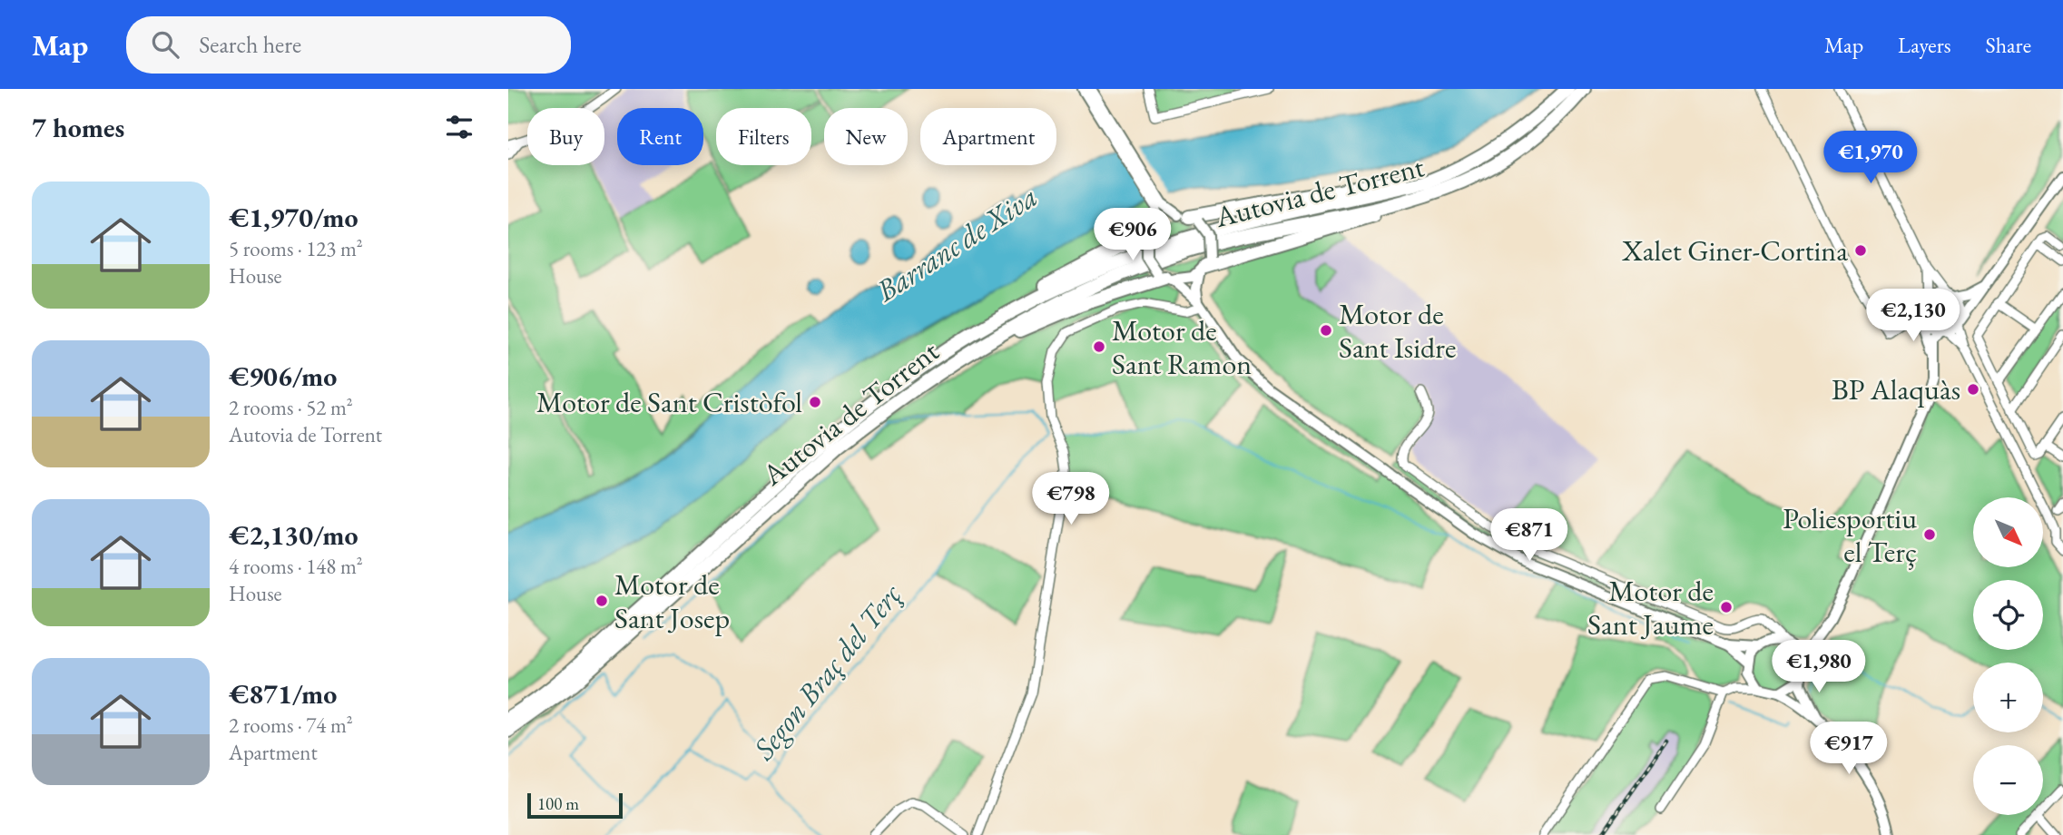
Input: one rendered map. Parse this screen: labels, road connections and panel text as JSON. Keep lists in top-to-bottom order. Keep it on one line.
{"streets":{"highway":["Autovia de Torrent"]},"water":["Barranc de Xiva","Segon Braç del Terç"],"places":["Xalet Giner-Cortina","Motor de Sant Isidre","Motor de Sant Ramon","BP Alaquàs","Motor de Sant Cristòfol","Poliesportiu el Terç","Motor de Sant Josep","Motor de Sant Jaume"],"scale_bar":"100 m","north":"bottom right","page":{"header":"Map","search":"Search here","nav":["Map","Layers","Share"],"heading":"7 homes","chip":["Buy","Rent","Filters","New","Apartment"],"price":["€1,970","€906","€2,130","€798","€871","€1,980","€917"],"list":[{"name":"€1,970/mo","note":"5 rooms · 123 m² · House"},{"name":"€906/mo","note":"2 rooms · 52 m² · Autovia de Torrent"},{"name":"€2,130/mo","note":"4 rooms · 148 m² · House"},{"name":"€871/mo","note":"2 rooms · 74 m² · Apartment"}],"map_buttons":["+","−"],"scale":"100 m"}}
